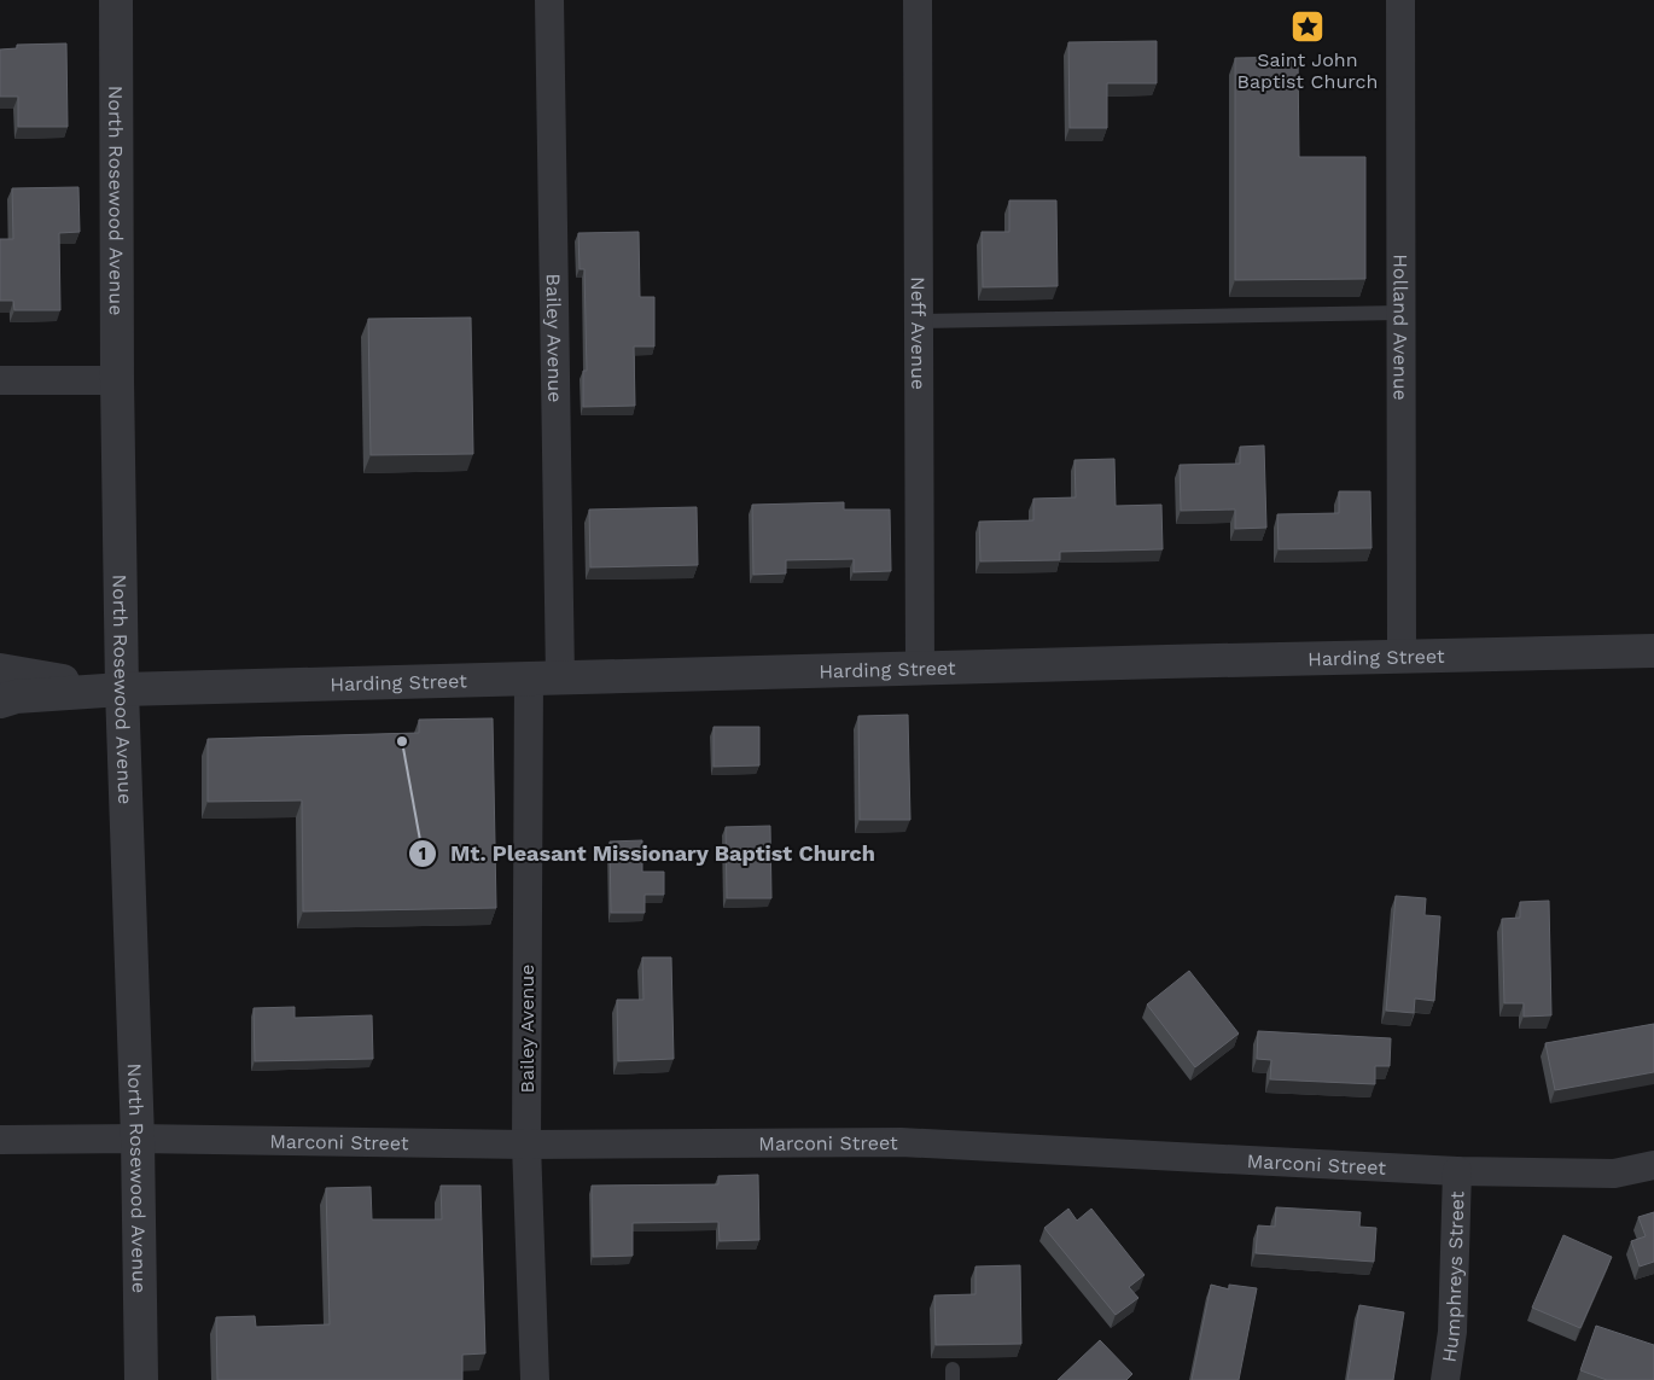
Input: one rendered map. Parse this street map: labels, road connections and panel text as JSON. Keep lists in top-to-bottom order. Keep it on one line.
{"streets":{"street":["North Rosewood Avenue","Holland Avenue","Neff Avenue","Bailey Avenue","Harding Street","Marconi Street","Humphreys Street"]},"crossings":[["North Rosewood Avenue","Harding Street"],["North Rosewood Avenue","Marconi Street"],["Holland Avenue","Harding Street"],["Neff Avenue","Harding Street"],["Bailey Avenue","Harding Street"],["Bailey Avenue","Marconi Street"],["Marconi Street","Humphreys Street"]],"places":{"place":["Saint John Baptist Church"],"other":["Mt. Pleasant Missionary Baptist Church"]}}
